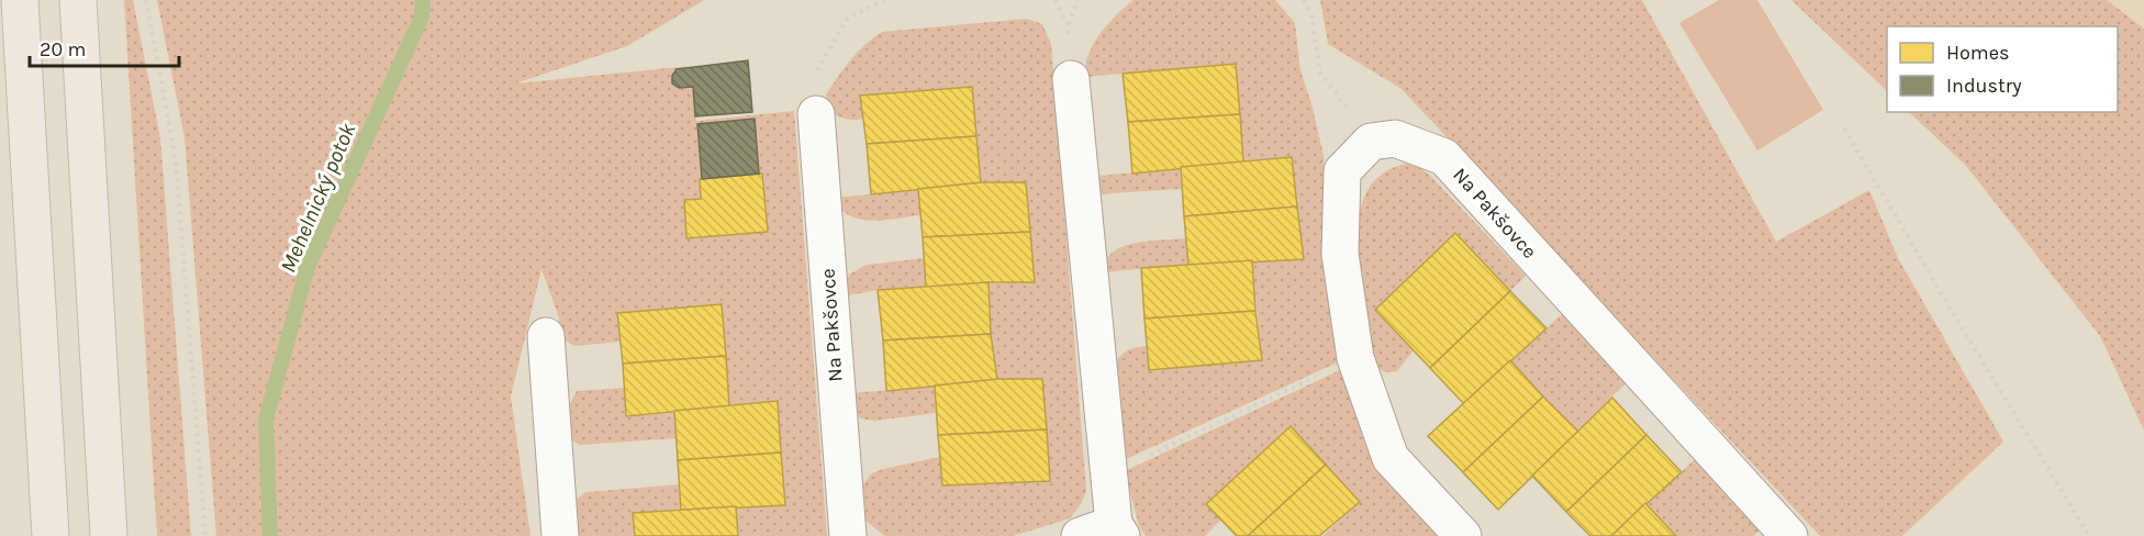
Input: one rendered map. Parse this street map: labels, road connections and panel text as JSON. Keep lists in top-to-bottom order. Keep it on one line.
{"streets":{"street":["Na Pakšovce"]},"water":["Mehelnický potok"],"legend":["Homes","Industry"],"scale_bar":"20 m"}
